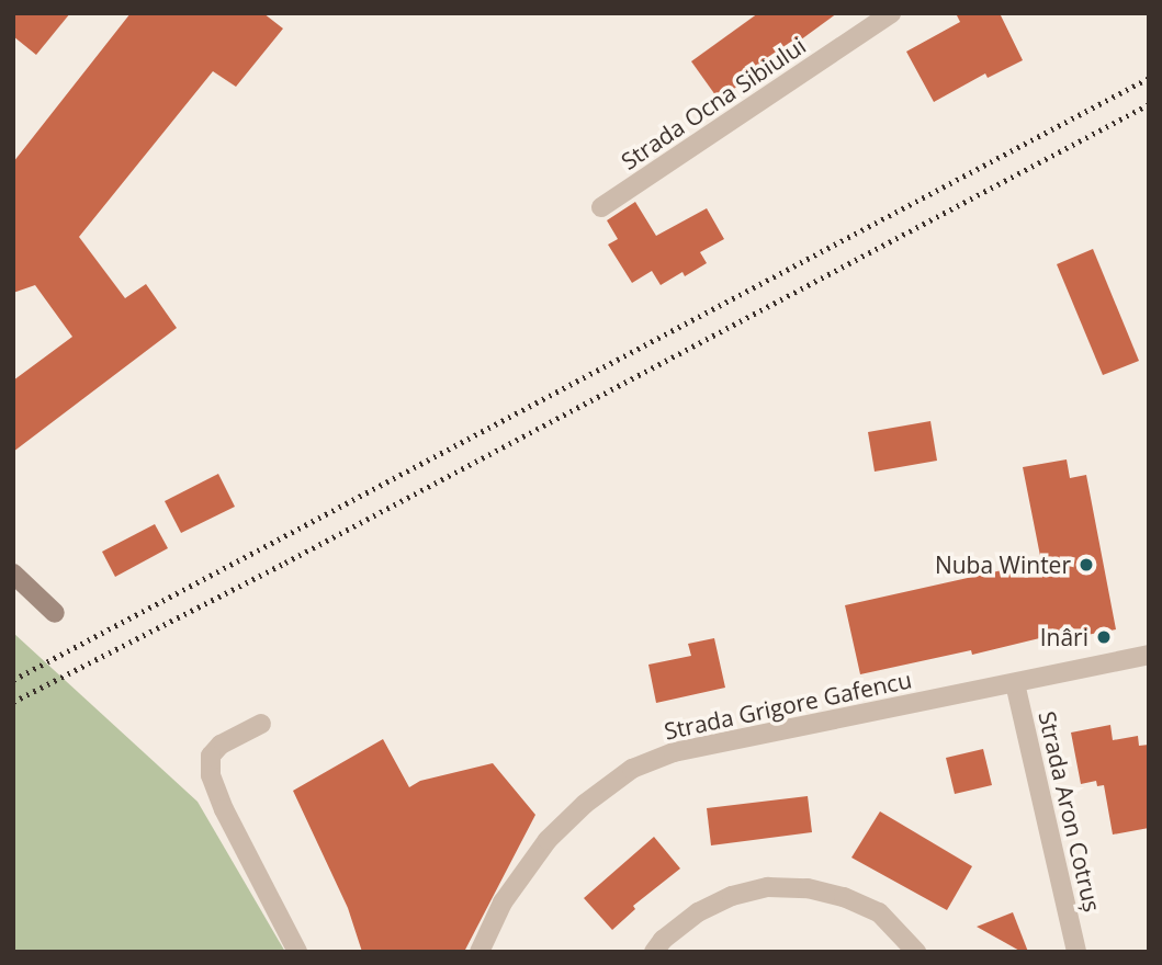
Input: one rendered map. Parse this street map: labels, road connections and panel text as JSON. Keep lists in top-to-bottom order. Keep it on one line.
{"streets":{"street":["Strada Ocna Sibiului","Strada Grigore Gafencu","Strada Aron Cotruș"]},"crossings":[["Strada Grigore Gafencu","Strada Aron Cotruș"]],"places":["Nuba Winter","Inâri"]}
